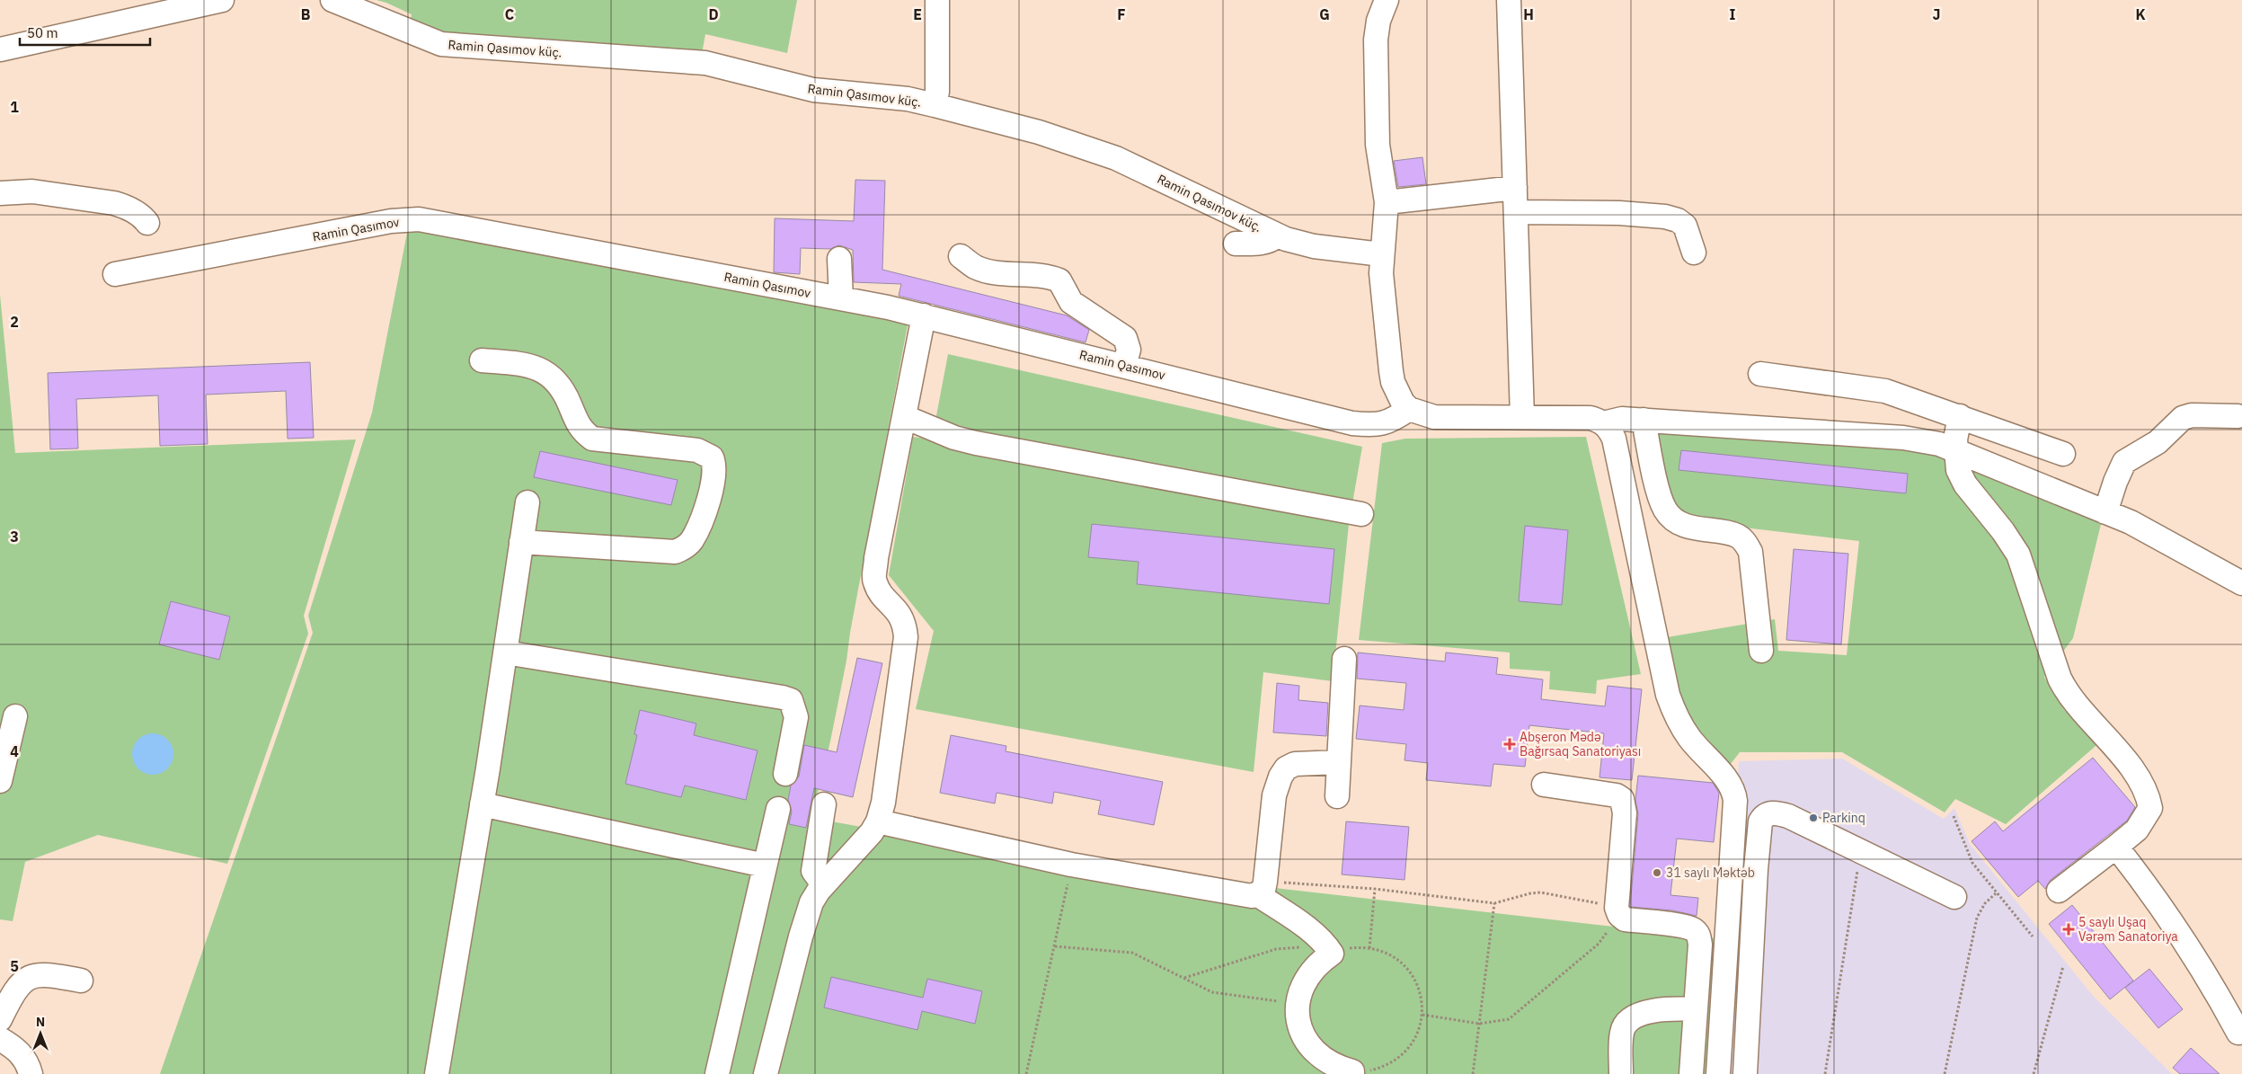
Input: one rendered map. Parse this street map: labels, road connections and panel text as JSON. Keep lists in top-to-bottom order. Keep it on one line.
{"streets":{"street":["Ramin Qasımov küç.","Ramin Qasımov"]},"places":{"health":["Abşeron Mədə Bağırsaq Sanatoriyası","5 saylı Uşaq Vərəm Sanatoriya"],"other":["Parkinq","31 saylı Məktəb"]},"scale_bar":"50 m","north":"top","grid":{"columns":["B","C","D","E","F","G","H","I","J","K"],"rows":["1","2","3","4","5"]}}
